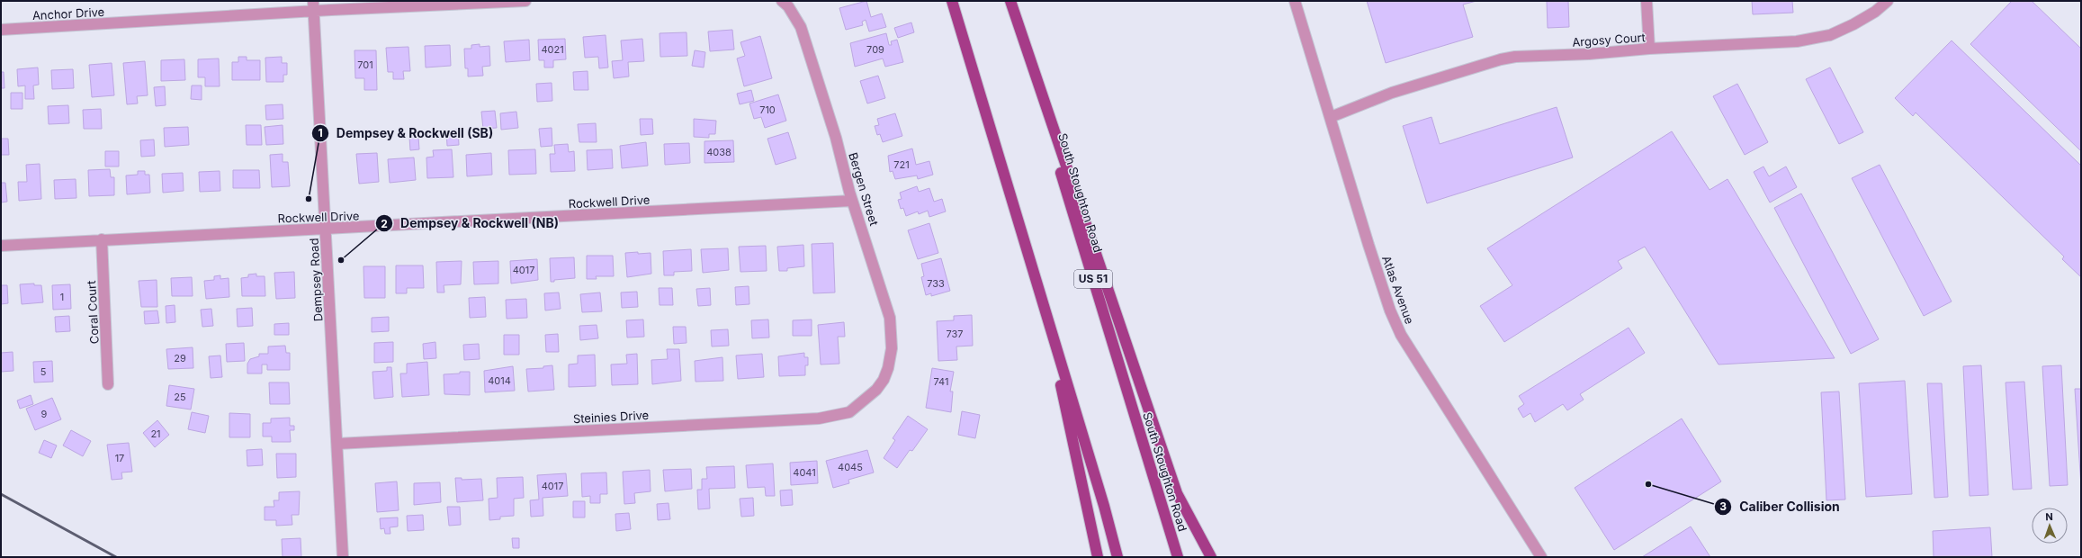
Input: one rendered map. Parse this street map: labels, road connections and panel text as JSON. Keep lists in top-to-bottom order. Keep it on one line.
{"streets":{"main road":["South Stoughton Road","US 51"],"street":["Anchor Drive","Argosy Court","Bergen Street","Rockwell Drive","Dempsey Road","Atlas Avenue","Coral Court","Steinies Drive"]},"crossings":[["Anchor Drive","Dempsey Road"],["Argosy Court","Atlas Avenue"],["Bergen Street","Rockwell Drive"],["Bergen Street","Steinies Drive"],["Rockwell Drive","Dempsey Road"],["Rockwell Drive","Coral Court"],["Dempsey Road","Steinies Drive"]],"places":["Dempsey & Rockwell (SB)","Dempsey & Rockwell (NB)","Caliber Collision"],"house_numbers":["4021","709","701","710","4038","721","4017","733","1","737","29","5","4014","741","25","9","21","17","4045","4041","4017"],"north":"top"}
